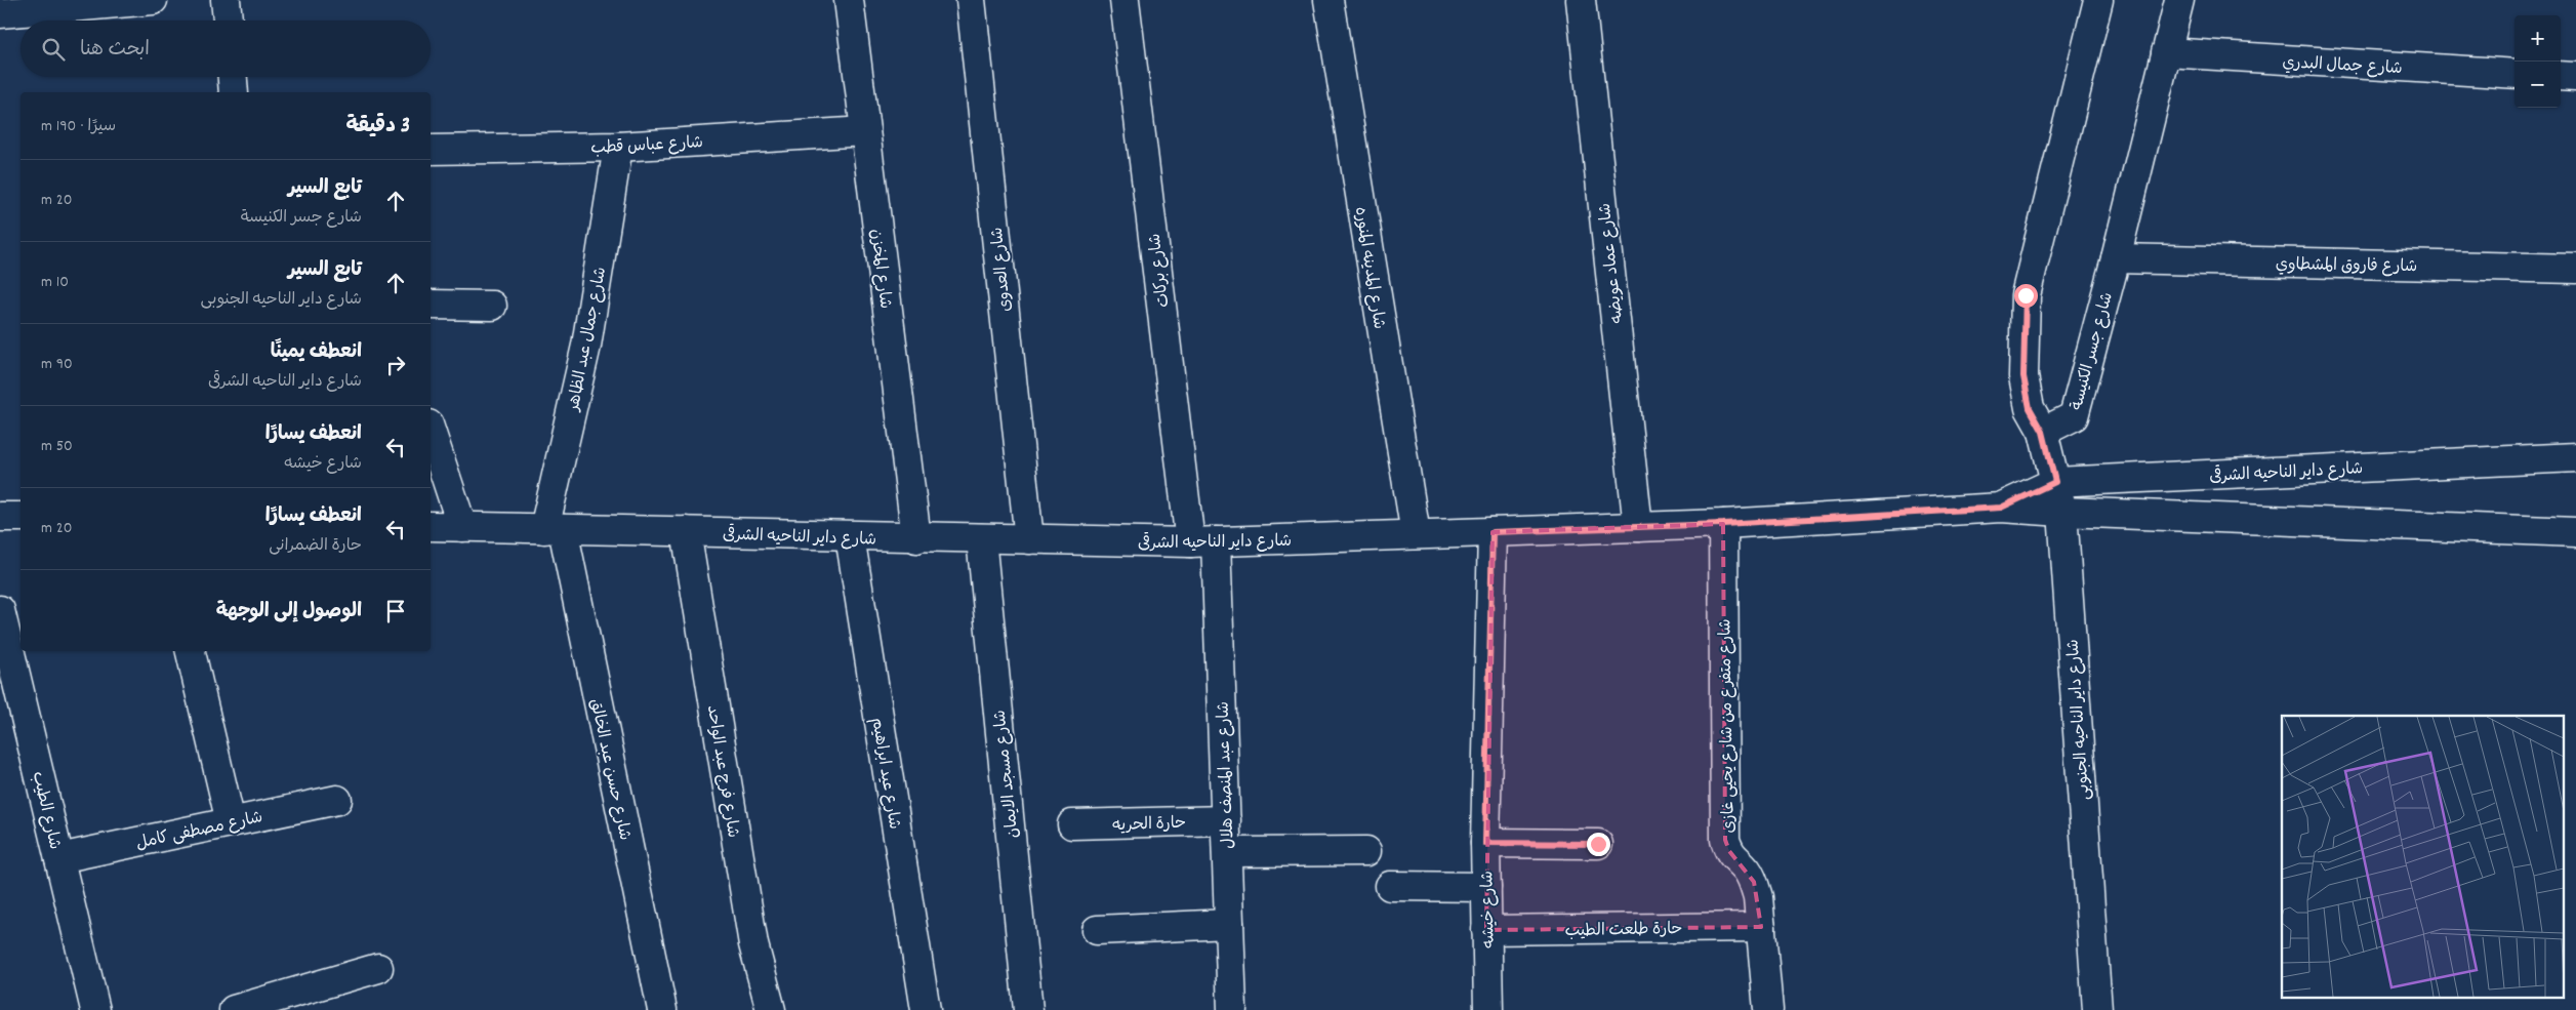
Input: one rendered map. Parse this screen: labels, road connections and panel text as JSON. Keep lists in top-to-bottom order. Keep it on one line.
{"streets":{"street":["شارع جمال البدري","شارع عباس قطب","شارع عماد عويضه","شارع فاروق المشطاوي","شارع المدينه المنوره","شارع المخزن","شارع العدوى","شارع بركات","شارع جمال عبد الظاهر","شارع جسر الكنيسة","شارع داير الناحيه الشرقى","شارع داير الناحيه الجنوبى","شارع متفرع من شارع يحيى غازى","شارع حسن عبد الخالق","شارع فرج عبد الواحد","شارع عيد ابراهيم","شارع مسجد الايمان","شارع عبد المنصف هلال","شارع الطيب","حارة الحريه","شارع مصطفى كامل","شارع خيشه","حارة طلعت الطيب"]},"crossings":[["شارع جمال البدري","شارع جسر الكنيسة"],["شارع عباس قطب","شارع المخزن"],["شارع عباس قطب","شارع جمال عبد الظاهر"],["شارع عماد عويضه","شارع داير الناحيه الشرقى"],["شارع فاروق المشطاوي","شارع جسر الكنيسة"],["شارع المدينه المنوره","شارع داير الناحيه الشرقى"],["شارع المخزن","شارع داير الناحيه الشرقى"],["شارع العدوى","شارع داير الناحيه الشرقى"],["شارع بركات","شارع داير الناحيه الشرقى"],["شارع بركات","شارع عبد المنصف هلال"],["شارع جمال عبد الظاهر","شارع داير الناحيه الشرقى"],["شارع جمال عبد الظاهر","شارع حسن عبد الخالق"],["شارع جسر الكنيسة","شارع داير الناحيه الجنوبى"],["شارع داير الناحيه الشرقى","شارع داير الناحيه الجنوبى"],["شارع داير الناحيه الشرقى","شارع متفرع من شارع يحيى غازى"],["شارع داير الناحيه الشرقى","شارع حسن عبد الخالق"],["شارع داير الناحيه الشرقى","شارع فرج عبد الواحد"],["شارع داير الناحيه الشرقى","شارع عيد ابراهيم"],["شارع داير الناحيه الشرقى","شارع مسجد الايمان"],["شارع داير الناحيه الشرقى","شارع عبد المنصف هلال"],["شارع داير الناحيه الشرقى","شارع خيشه"],["شارع متفرع من شارع يحيى غازى","حارة طلعت الطيب"],["شارع عبد المنصف هلال","حارة الحريه"],["شارع الطيب","شارع مصطفى كامل"],["شارع خيشه","حارة طلعت الطيب"]],"page":{"map_buttons":["+","−"],"search":"ابحث هنا","heading":["3 دقيقة","سيرًا · 190 m"],"list":[["تابع السير","شارع جسر الكنيسة","20 m"],["تابع السير","شارع داير الناحيه الجنوبى","10 m"],["انعطف يمينًا","شارع داير الناحيه الشرقى","90 m"],["انعطف يسارًا","شارع خيشه","50 m"],["انعطف يسارًا","حارة الضمرانى","20 m"],"الوصول إلى الوجهة"]}}
